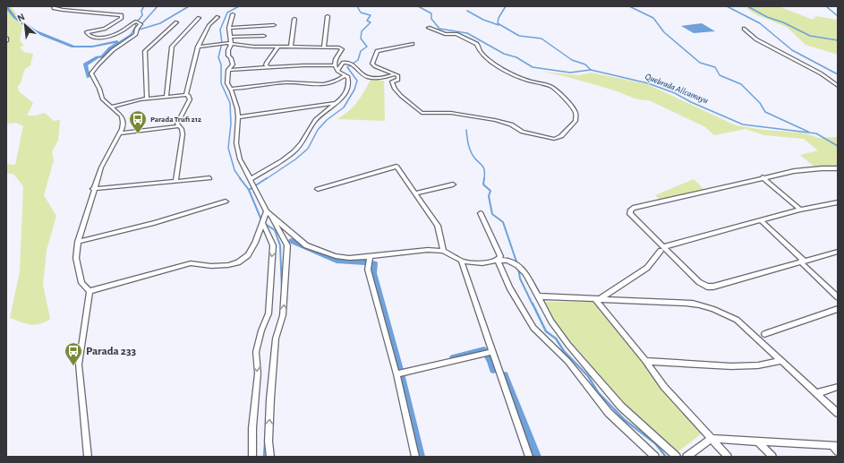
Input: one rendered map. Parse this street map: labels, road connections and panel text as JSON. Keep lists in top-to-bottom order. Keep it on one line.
{"water":["Quebrada Allcamayu"],"places":{"bus stop":["Parada Trufi 212","Parada 233"]},"north":"top left"}
